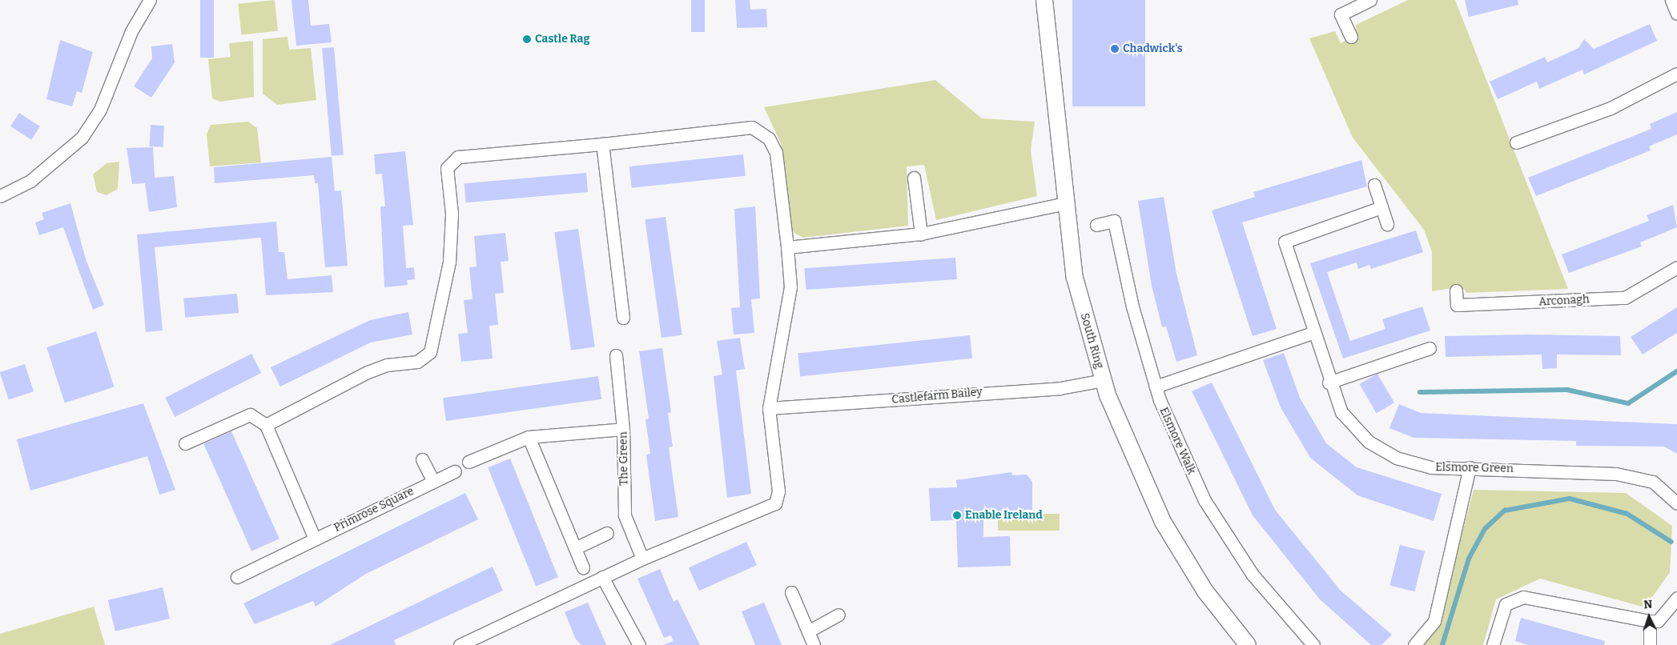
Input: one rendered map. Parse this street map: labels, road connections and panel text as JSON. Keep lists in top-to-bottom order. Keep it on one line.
{"streets":{"main road":["South Ring"],"street":["Arconagh","Castlefarm Bailey","Elsmore Walk","The Green","Elsmore Green","Primrose Square"]},"crossings":[["South Ring","Castlefarm Bailey"]],"places":["Castle Rag","Chadwick's","Enable Ireland"],"north":"top"}
